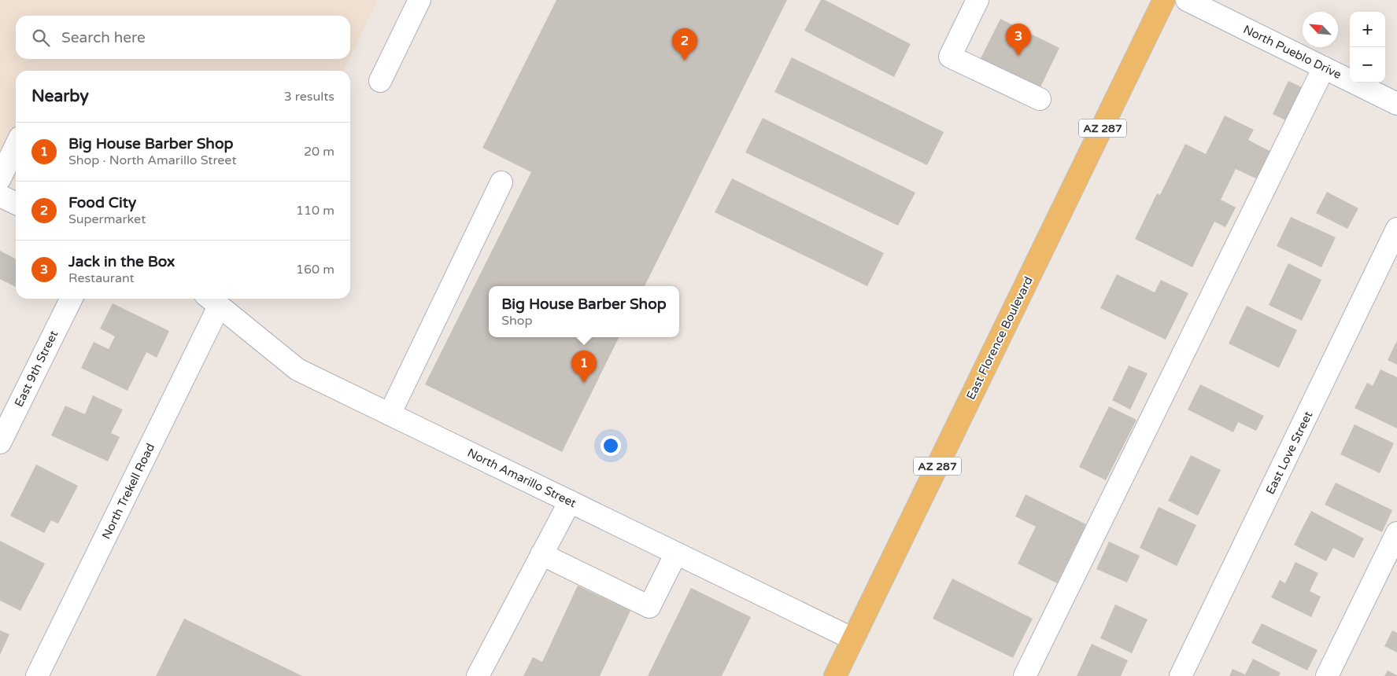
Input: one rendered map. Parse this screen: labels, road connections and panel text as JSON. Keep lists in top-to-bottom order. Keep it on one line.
{"streets":{"main road":["AZ 287","East Florence Boulevard"],"street":["North Pueblo Drive","East 9th Street","East Love Street","North Amarillo Street","North Trekell Road"]},"crossings":[["East Florence Boulevard","North Amarillo Street"],["North Amarillo Street","North Trekell Road"]],"north":"top left","page":{"map_buttons":["+","−"],"search":"Search here","pins":["3","2","1"],"heading":["Nearby","3 results"],"list":[{"mark":"1","name":"Big House Barber Shop","note":"Shop · North Amarillo Street","value":"20 m"},{"mark":"2","name":"Food City","note":"Supermarket","value":"110 m"},{"mark":"3","name":"Jack in the Box","note":"Restaurant","value":"160 m"}],"popup":["Big House Barber Shop","Shop"]}}
